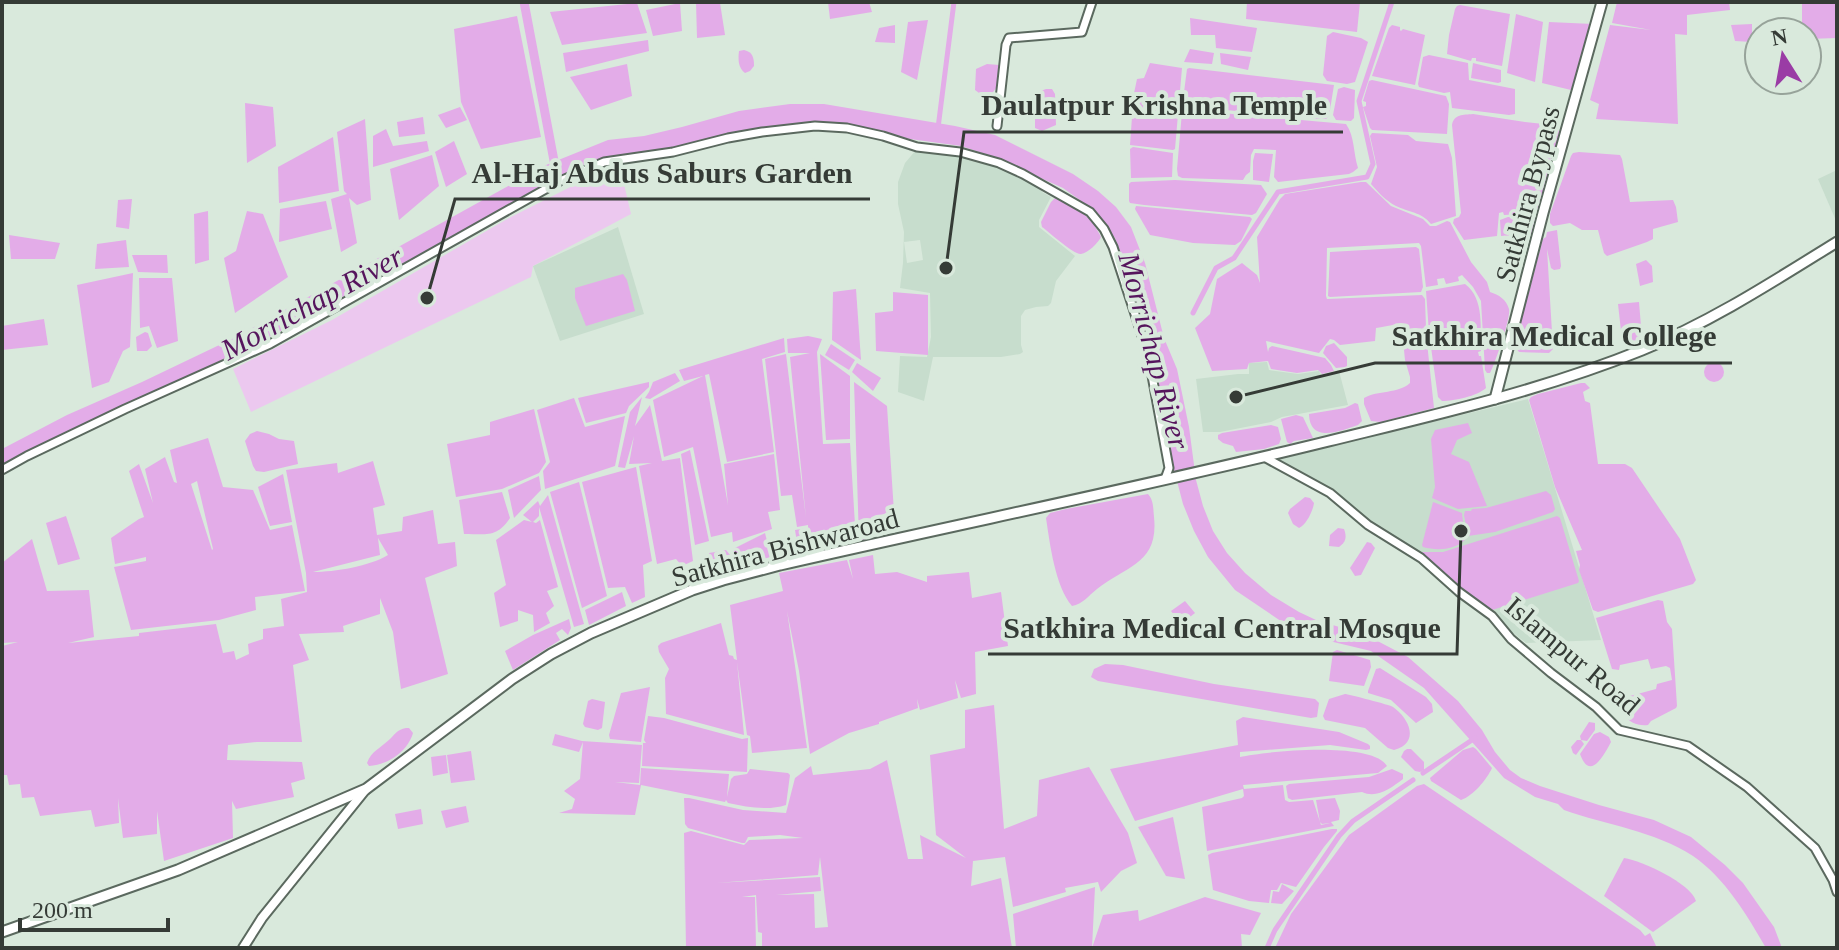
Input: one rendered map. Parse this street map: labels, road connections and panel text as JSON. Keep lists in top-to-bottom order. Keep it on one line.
{"streets":{"highway":["Satkhira Bypass","Satkhira Bishwaroad"],"street":["Islampur Road"]},"crossings":[["Satkhira Bypass","Satkhira Bishwaroad"],["Satkhira Bishwaroad","Islampur Road"]],"water":["Morrichap River"],"places":["Daulatpur Krishna Temple","Al-Haj Abdus Saburs Garden","Satkhira Medical College","Satkhira Medical Central Mosque"],"scale_bar":"200 m","north":"top"}
